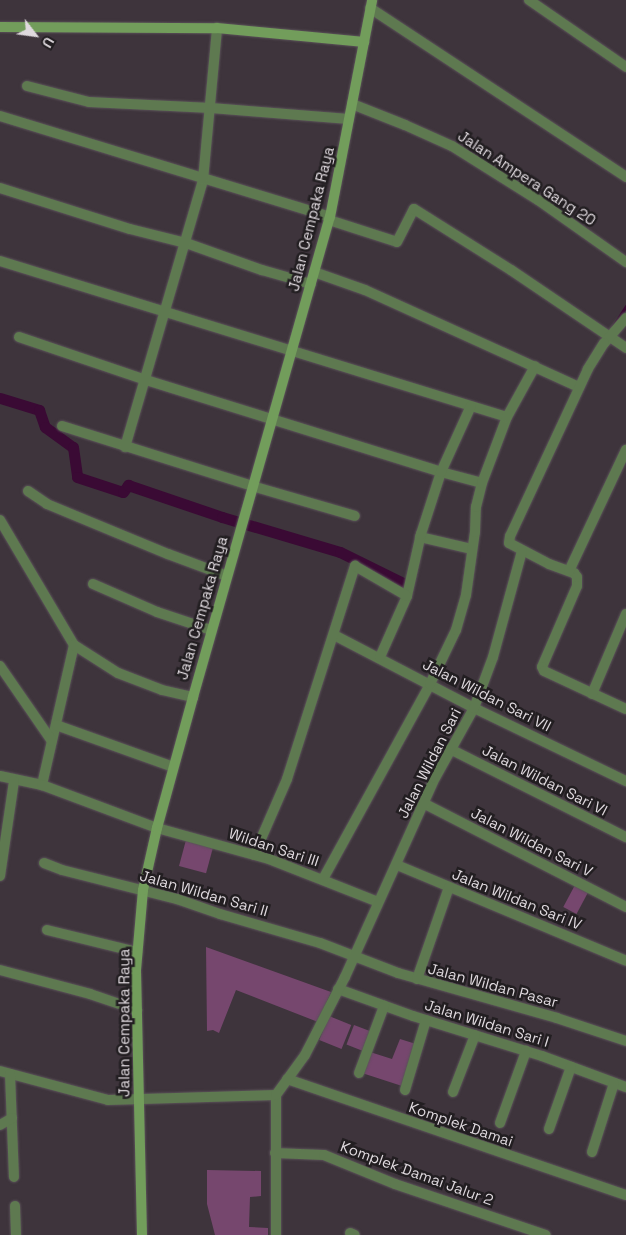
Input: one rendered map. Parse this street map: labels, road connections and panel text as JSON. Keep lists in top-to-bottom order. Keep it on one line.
{"streets":{"street":["Jalan Ampera Gang 20","Jalan Cempaka Raya","Jalan Wildan Sari VII","Jalan Wildan Sari","Jalan Wildan Sari VI","Jalan Wildan Sari V","Wildan Sari III","Jalan Wildan Sari II","Jalan Wildan Sari IV","Jalan Wildan Pasar","Jalan Wildan Sari I","Komplek Damai","Komplek Damai Jalur 2"]},"crossings":[["Jalan Ampera Gang 20","Jalan Cempaka Raya"],["Jalan Cempaka Raya","Wildan Sari III"],["Jalan Cempaka Raya","Jalan Wildan Sari II"],["Jalan Wildan Sari VII","Jalan Wildan Sari"],["Jalan Wildan Sari","Jalan Wildan Sari VI"],["Jalan Wildan Sari","Jalan Wildan Sari V"],["Jalan Wildan Sari","Wildan Sari III"],["Jalan Wildan Sari","Jalan Wildan Sari II"],["Jalan Wildan Sari","Jalan Wildan Sari IV"],["Jalan Wildan Sari","Jalan Wildan Pasar"],["Jalan Wildan Sari","Jalan Wildan Sari I"],["Jalan Wildan Sari","Komplek Damai"],["Jalan Wildan Sari II","Jalan Wildan Pasar"]],"north":"bottom right"}
